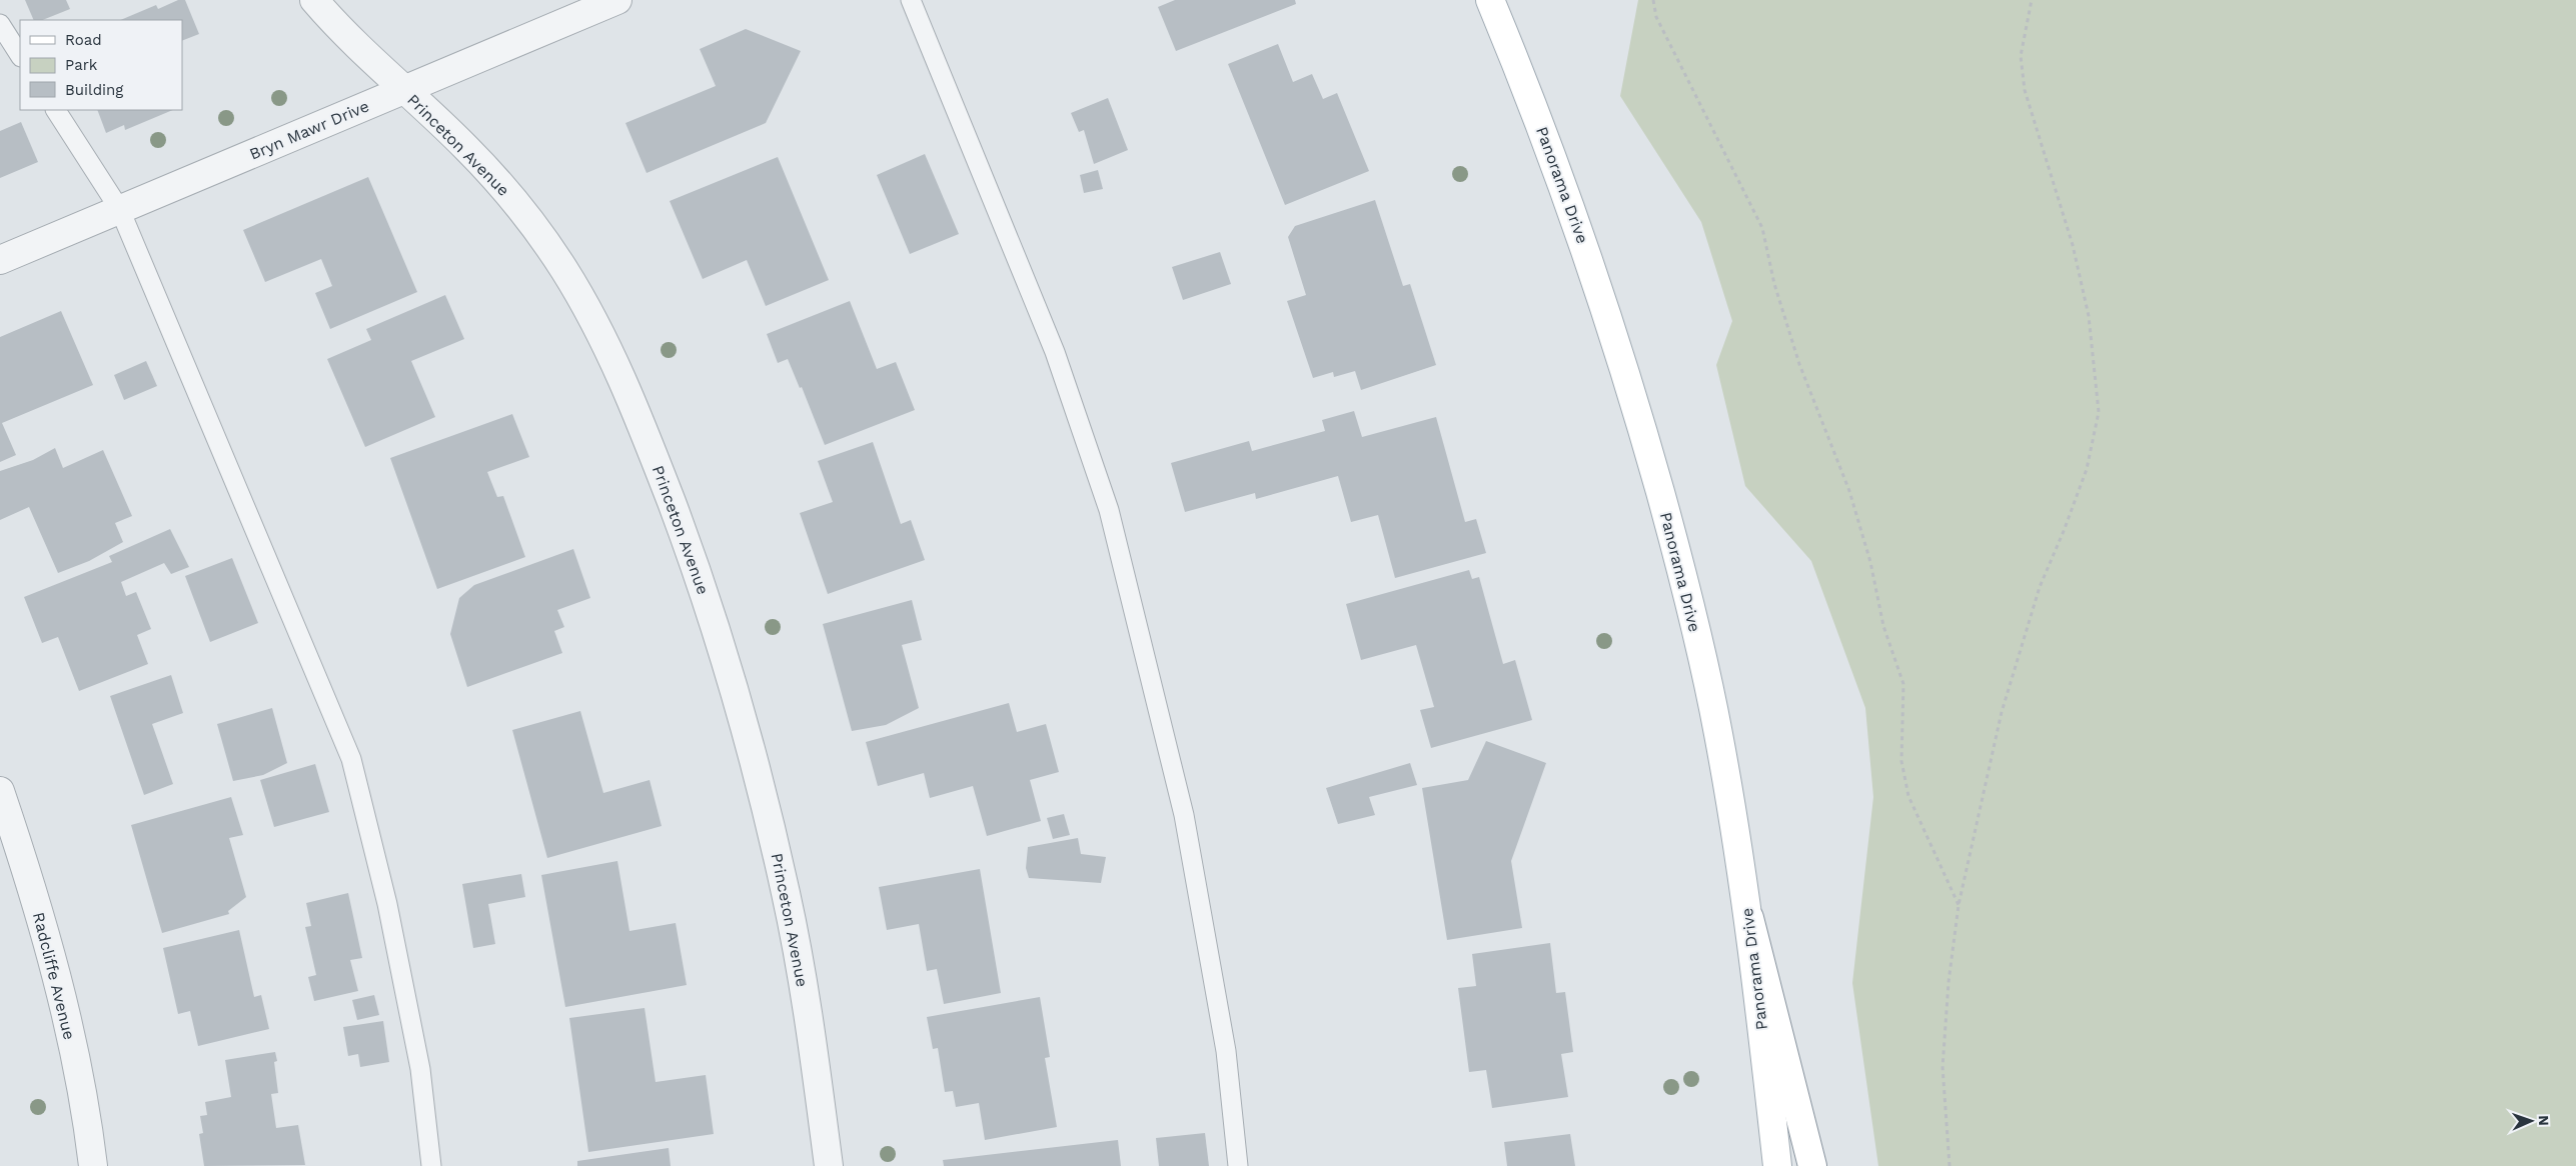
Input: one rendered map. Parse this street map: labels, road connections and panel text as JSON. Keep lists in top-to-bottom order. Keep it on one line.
{"streets":{"main road":["Panorama Drive"],"street":["Bryn Mawr Drive","Princeton Avenue","Radcliffe Avenue"]},"crossings":[["Bryn Mawr Drive","Princeton Avenue"]],"legend":["Road","Park","Building"],"north":"right"}
